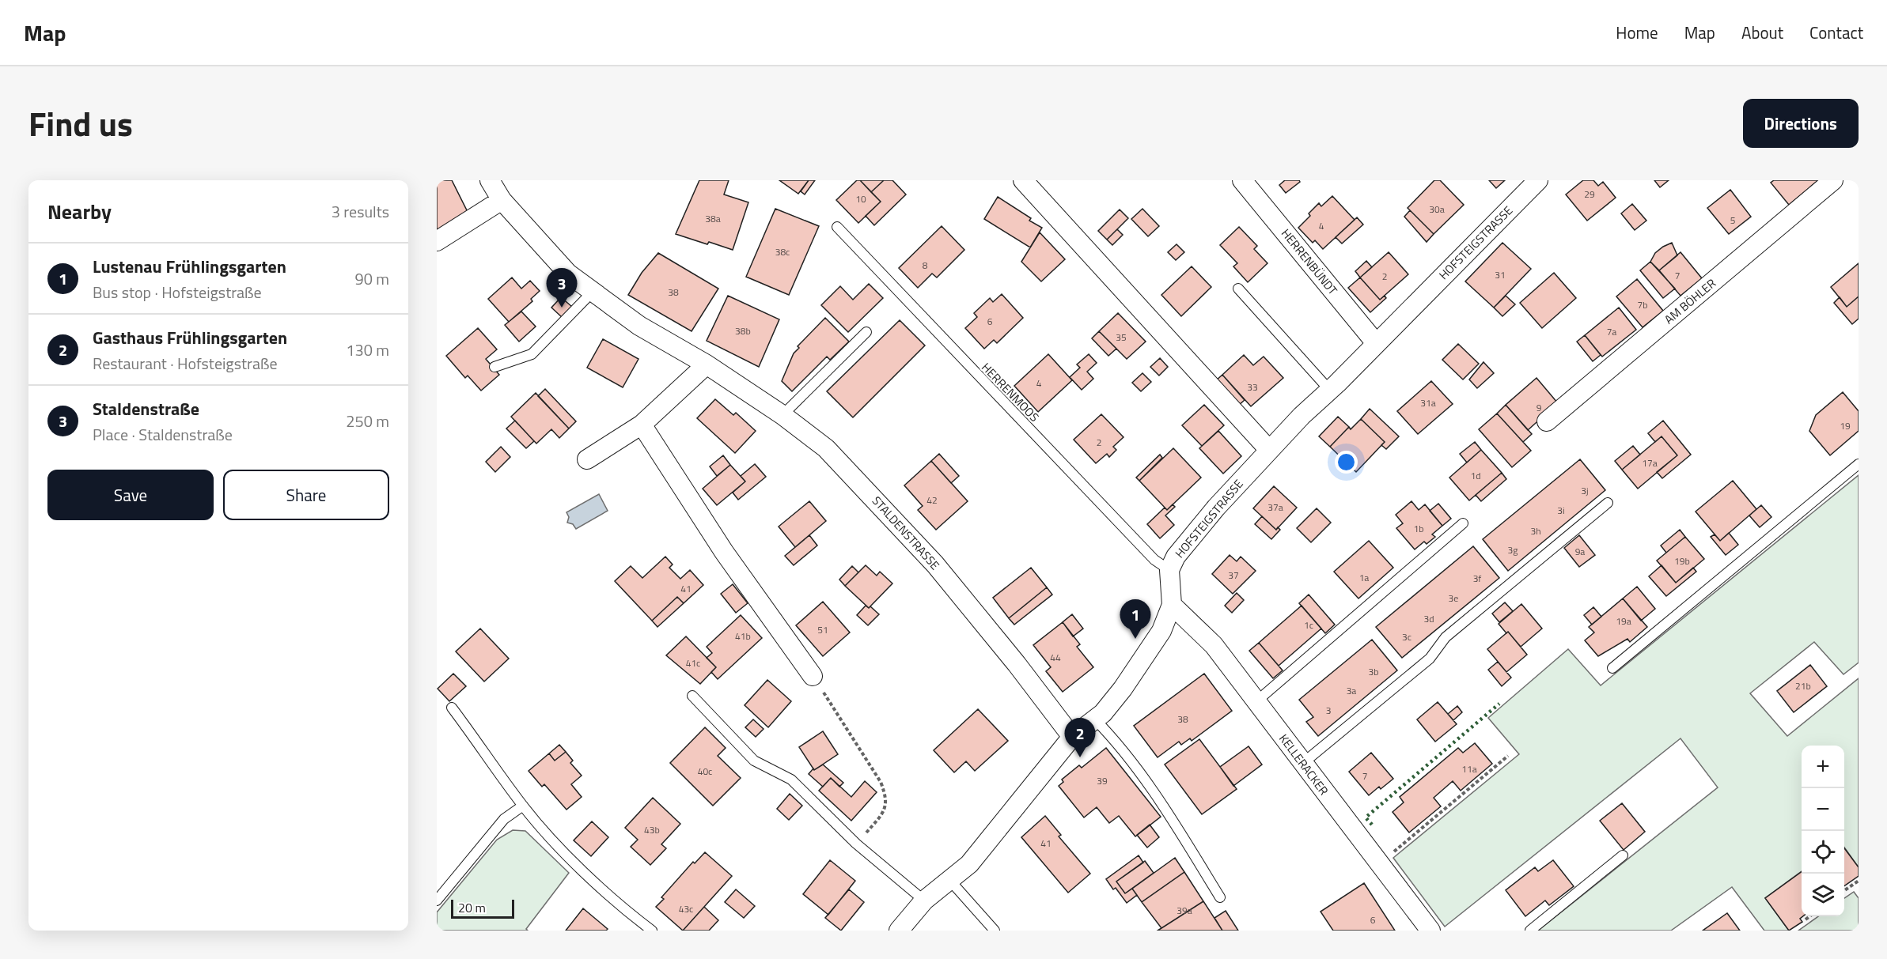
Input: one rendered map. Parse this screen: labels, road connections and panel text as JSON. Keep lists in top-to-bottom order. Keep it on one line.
{"streets":{"street":["HOFSTEIGSTRASSE","HERRENBÜNDT","AM BÖHLER","STALDENSTRASSE","KELLERACKER"],"lane":["HERRENMOOS"]},"crossings":[["HOFSTEIGSTRASSE","HERRENBÜNDT"],["HOFSTEIGSTRASSE","HERRENMOOS"],["HOFSTEIGSTRASSE","STALDENSTRASSE"],["HOFSTEIGSTRASSE","KELLERACKER"]],"house_numbers":["29","10","30a","38a","5","4","38c","8","31","7","2","38","7b","6","38b","7a","35","4","33","31a","9","19","2","17a","1d","3j","42","37a","3i","1b","3h","3g","9a","19b","37","1a","3f","41","3e","3d","19a","1c","51","41b","3c","44","41c","3b","21b","3a","3","38","11a","40c","7","39","43b","41","43c","39a","6"],"scale_bar":"20 m","page":{"header":"Map","nav":["Home","Map","About","Contact"],"title":"Find us","buttons":["Directions",["Save","Share"]],"heading":["Nearby","3 results"],"list":[{"mark":"1","name":"Lustenau Frühlingsgarten","note":"Bus stop · Hofsteigstraße","value":"90 m"},{"mark":"2","name":"Gasthaus Frühlingsgarten","note":"Restaurant · Hofsteigstraße","value":"130 m"},{"mark":"3","name":"Staldenstraße","note":"Place · Staldenstraße","value":"250 m"}],"pins":["3","1","2"],"map_buttons":["+","−"],"scale":"20 m"}}
